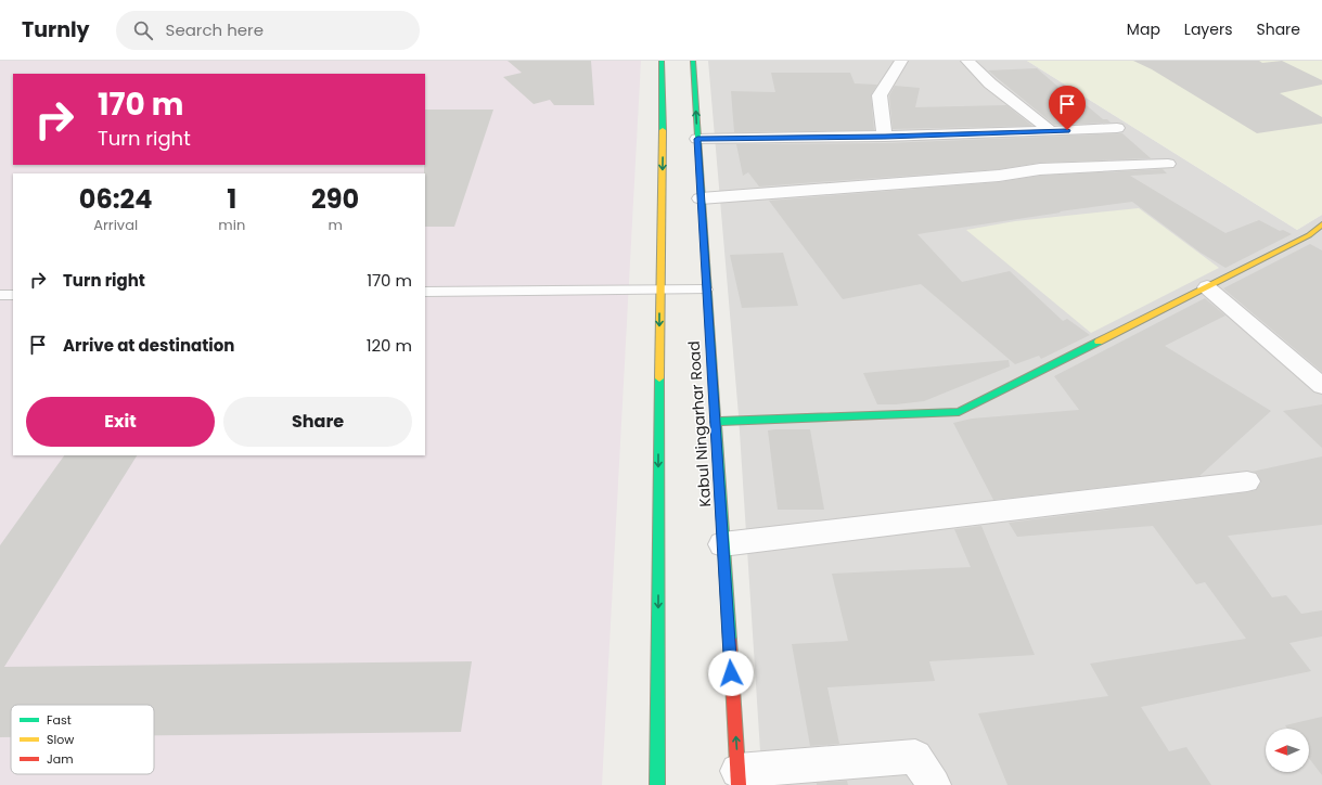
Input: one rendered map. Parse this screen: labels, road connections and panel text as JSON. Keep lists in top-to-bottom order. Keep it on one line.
{"streets":{"main road":["Kabul Ningarhar Road"]},"legend":["Fast","Slow","Jam"],"north":"left","page":{"header":"Turnly","search":"Search here","nav":["Map","Layers","Share"],"turn":["170 m","Turn right"],"eta":["06:24","Arrival","1","min","290","m"],"list":[{"name":"Turn right","value":"170 m"},{"name":"Arrive at destination","value":"120 m"}],"buttons":["Exit","Share"]}}
